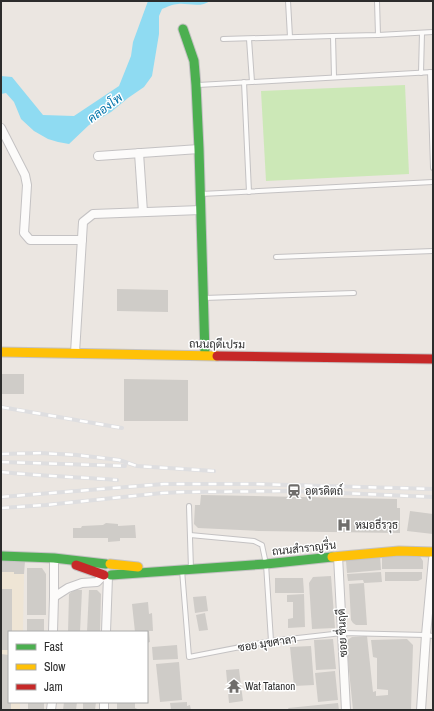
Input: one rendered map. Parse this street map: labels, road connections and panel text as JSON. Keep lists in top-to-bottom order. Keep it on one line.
{"streets":{"street":["ถนนฤดีเปรม","ถนนสำราญรื่น","ซอย ชื่นฤดี"],"lane":["ซอย มุขศาลา"]},"crossings":[["ถนนสำราญรื่น","ซอย ชื่นฤดี"],["ถนนสำราญรื่น","ซอย มุขศาลา"],["ซอย ชื่นฤดี","ซอย มุขศาลา"]],"water":["คลองโพ"],"places":{"station":["อุตรดิตถ์"],"hospital":["หมอธีรวุธ"],"temple":["Wat Tatanon"]},"legend":["Fast","Slow","Jam"]}
